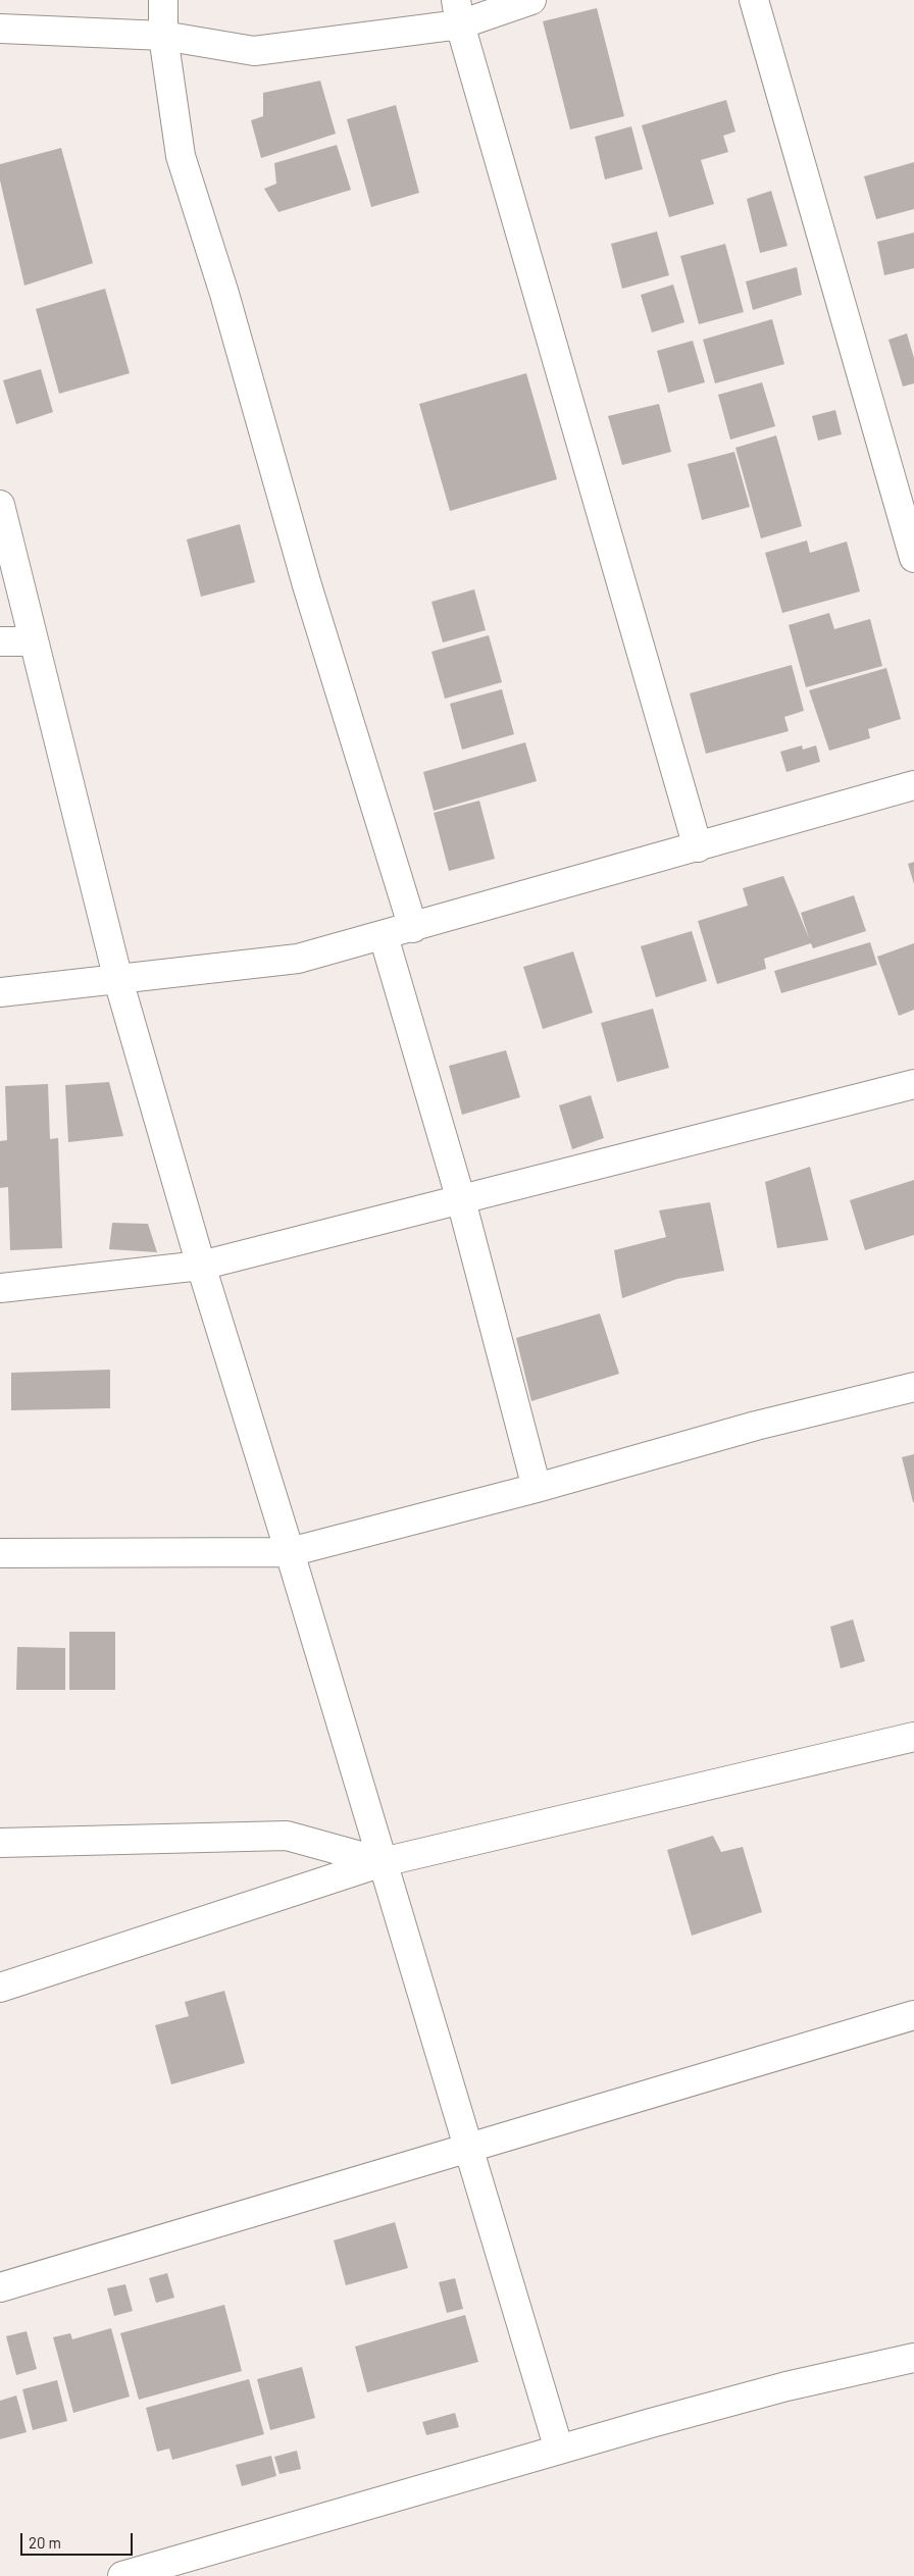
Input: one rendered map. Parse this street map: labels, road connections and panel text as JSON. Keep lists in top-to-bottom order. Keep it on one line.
{"scale_bar":"20 m"}
